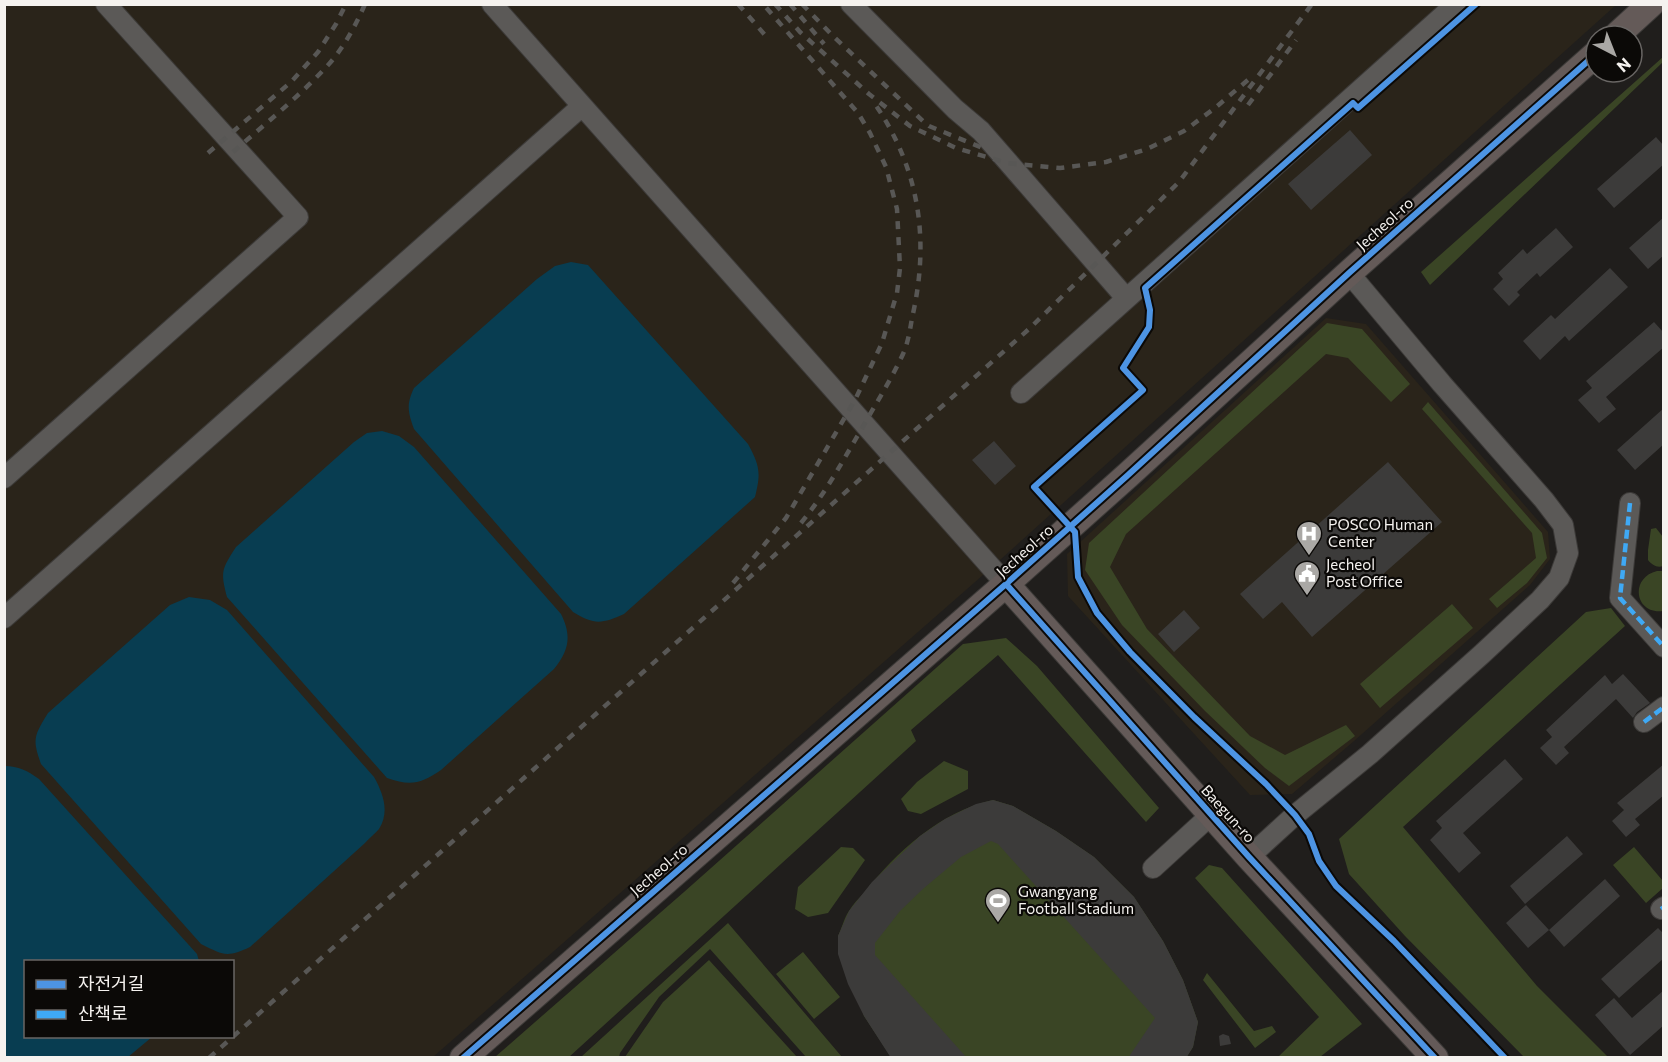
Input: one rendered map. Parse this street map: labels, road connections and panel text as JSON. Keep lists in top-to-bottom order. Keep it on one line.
{"streets":{"main road":["Jecheol-ro","Baegun-ro"]},"crossings":[["Jecheol-ro","Baegun-ro"]],"places":{"hospital":["POSCO Human Center"],"public building":["Jecheol Post Office"],"sports":["Gwangyang Football Stadium"]},"legend":["자전거길","산책로"],"north":"bottom right"}
